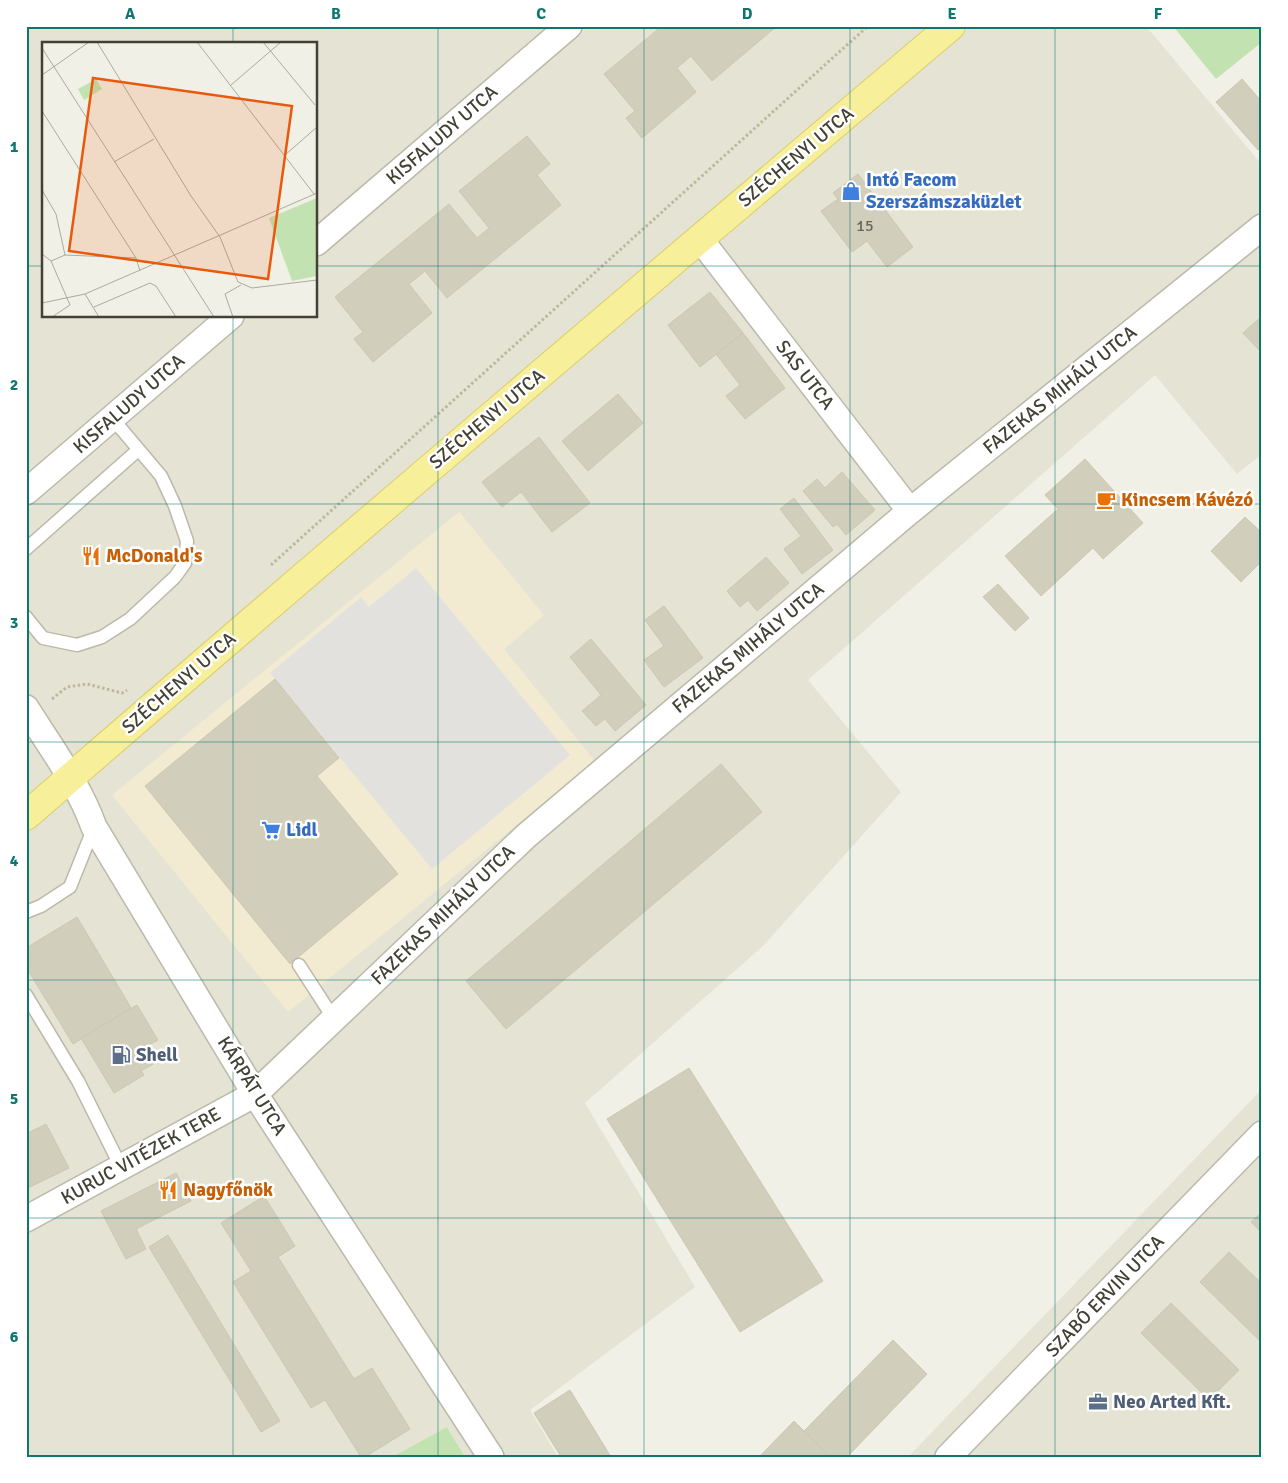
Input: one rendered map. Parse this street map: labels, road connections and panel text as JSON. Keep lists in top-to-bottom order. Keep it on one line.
{"streets":{"main road":["SZÉCHENYI UTCA"],"street":["KISFALUDY UTCA","SAS UTCA","FAZEKAS MIHÁLY UTCA","KÁRPÁT UTCA","KURUC VITÉZEK TERE","SZABÓ ERVIN UTCA"]},"crossings":[["SZÉCHENYI UTCA","SAS UTCA"],["SZÉCHENYI UTCA","KÁRPÁT UTCA"],["SAS UTCA","FAZEKAS MIHÁLY UTCA"],["FAZEKAS MIHÁLY UTCA","KÁRPÁT UTCA"],["FAZEKAS MIHÁLY UTCA","KURUC VITÉZEK TERE"],["KÁRPÁT UTCA","KURUC VITÉZEK TERE"]],"places":{"shop":["Intó Facom Szerszámszaküzlet"],"cafe":["Kincsem Kávézó"],"restaurant":["McDonald's","Nagyfőnök"],"supermarket":["Lidl"],"fuel station":["Shell"],"office":["Neo Arted Kft."]},"house_numbers":["15"],"grid":{"columns":["A","B","C","D","E","F"],"rows":["1","2","3","4","5","6"]}}
